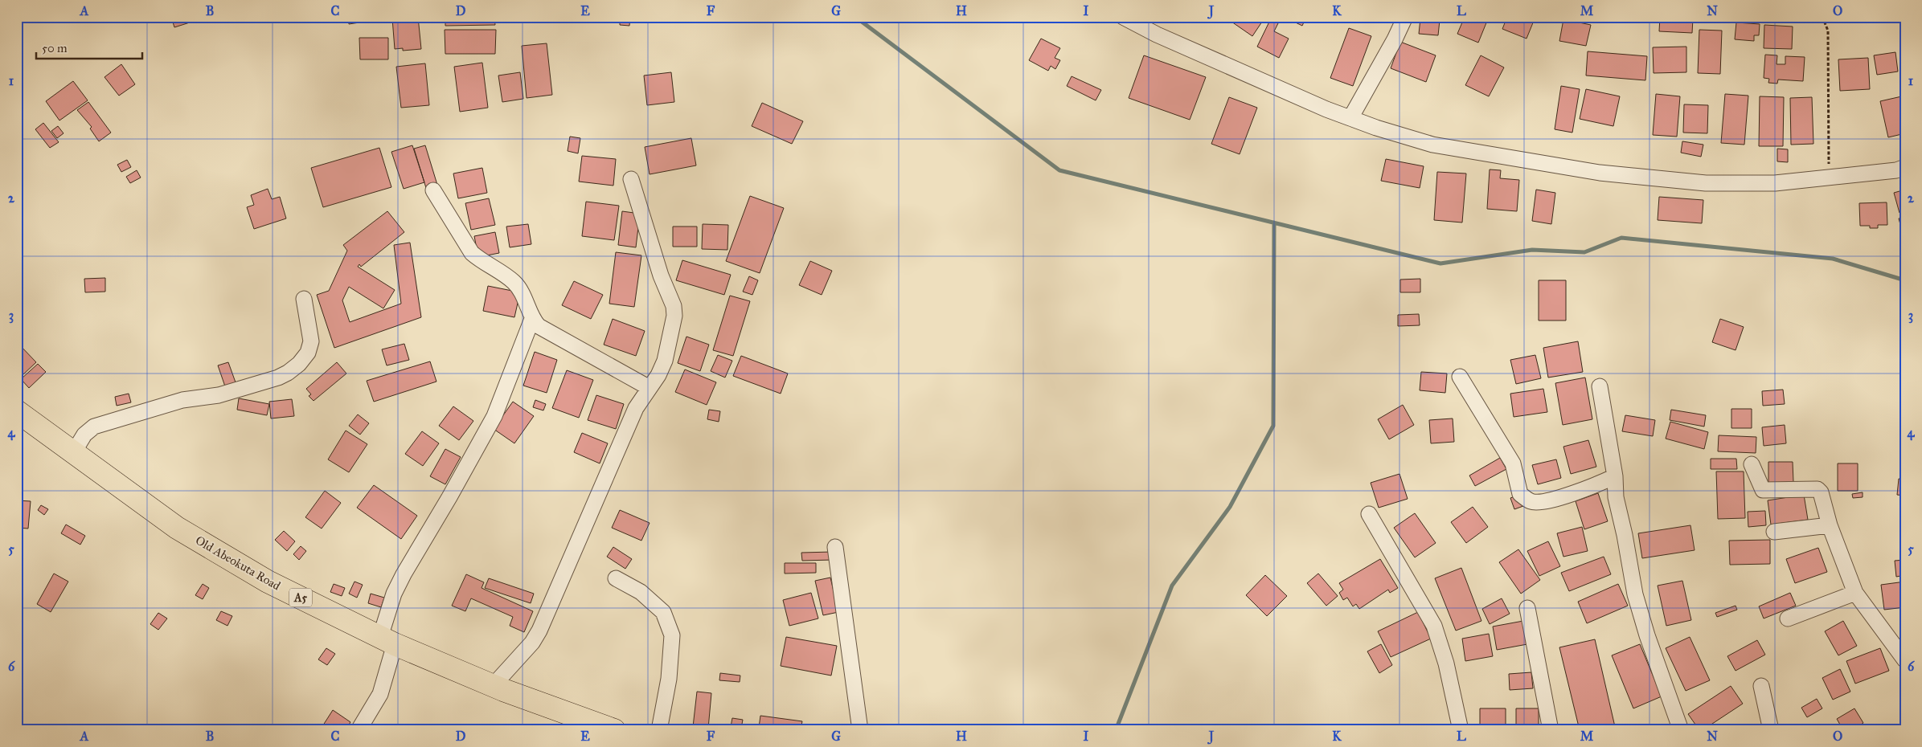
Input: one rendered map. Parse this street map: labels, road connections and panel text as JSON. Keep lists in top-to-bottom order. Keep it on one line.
{"streets":{"highway":["Old Abeokuta Road","A5"]},"scale_bar":"50 m","grid":{"columns":["A","B","C","D","E","F","G","H","I","J","K","L","M","N","O"],"rows":["1","2","3","4","5","6"]}}
